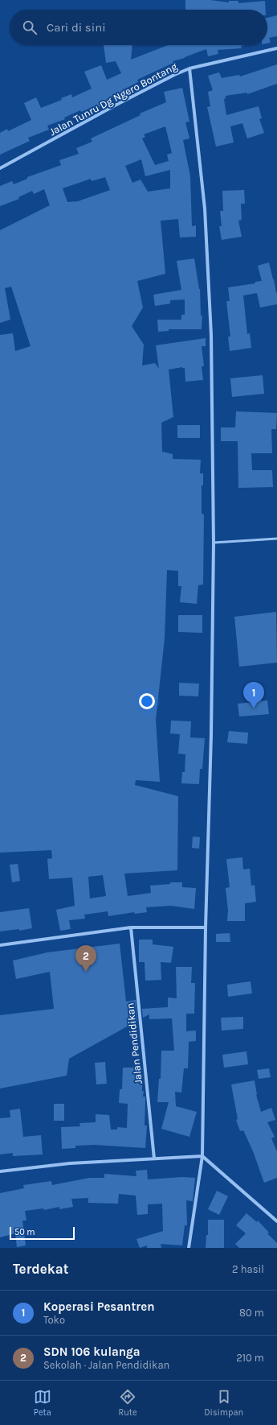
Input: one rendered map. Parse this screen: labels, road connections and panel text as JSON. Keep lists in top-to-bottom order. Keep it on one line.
{"streets":{"street":["Jalan Tunru Dg Ngero Bontang","Jalan Pendidikan"]},"scale_bar":"50 m","page":{"search":"Cari di sini","pins":["1","2"],"scale":"50 m","heading":["Terdekat","2 hasil"],"list":[{"mark":"1","name":"Koperasi Pesantren","note":"Toko","value":"80 m"},{"mark":"2","name":"SDN 106 kulanga","note":"Sekolah · Jalan Pendidikan","value":"210 m"}],"nav":["Peta","Rute","Disimpan"]}}
